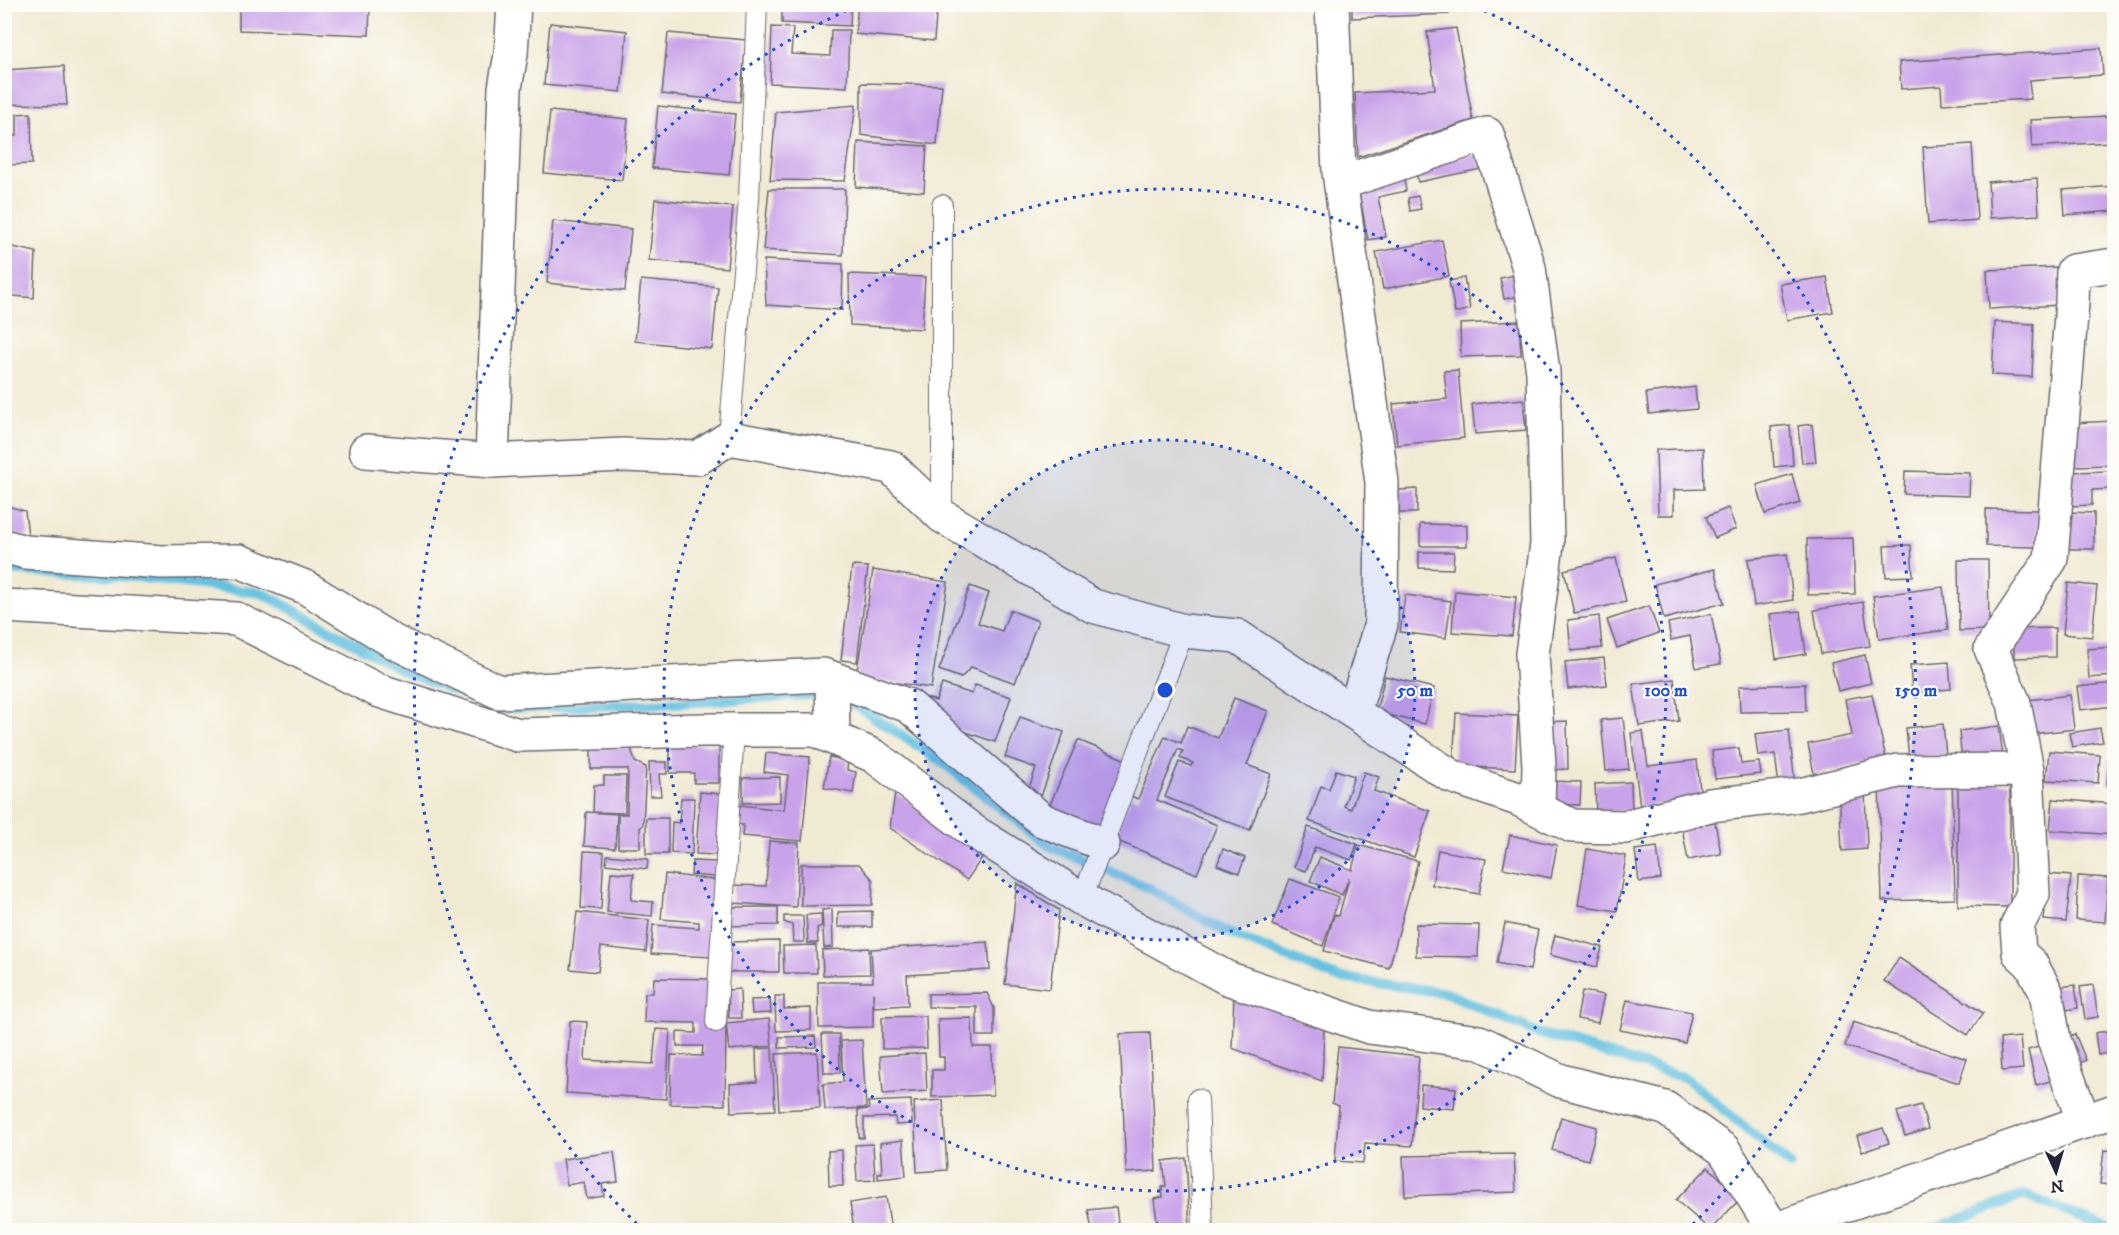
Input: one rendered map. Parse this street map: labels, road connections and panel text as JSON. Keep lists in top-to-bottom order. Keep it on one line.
{"north":"bottom","rings":["50 m","100 m","150 m"]}
